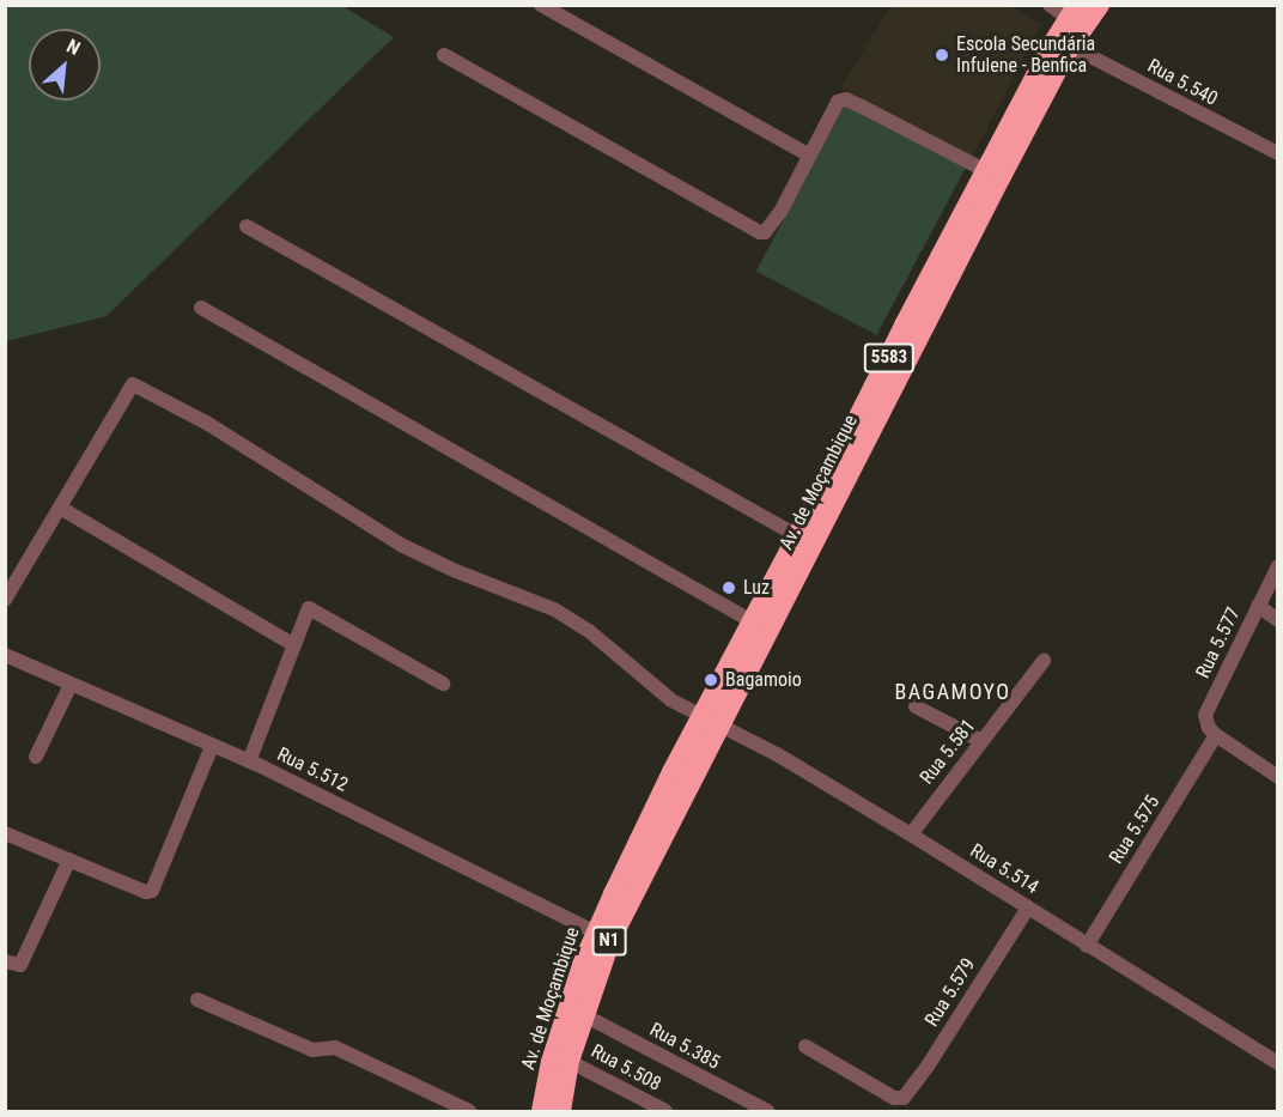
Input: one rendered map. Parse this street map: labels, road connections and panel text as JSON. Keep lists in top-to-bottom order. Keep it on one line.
{"streets":{"highway":["5583","Av. de Moçambique","N1"],"street":["Rua 5.540","Rua 5.577","Rua 5.581","Rua 5.512","Rua 5.575","Rua 5.514","Rua 5.579","Rua 5.385","Rua 5.508"]},"crossings":[["Rua 5.540","Av. de Moçambique"],["Av. de Moçambique","Rua 5.512"],["Av. de Moçambique","Rua 5.514"],["Av. de Moçambique","Rua 5.385"],["Av. de Moçambique","Rua 5.508"],["Rua 5.577","Rua 5.575"],["Rua 5.581","Rua 5.514"],["Rua 5.575","Rua 5.514"],["Rua 5.514","Rua 5.579"]],"districts":["BAGAMOYO"],"places":["Escola Secundária Infulene - Benfica","Luz","Bagamoio"],"north":"top right"}
